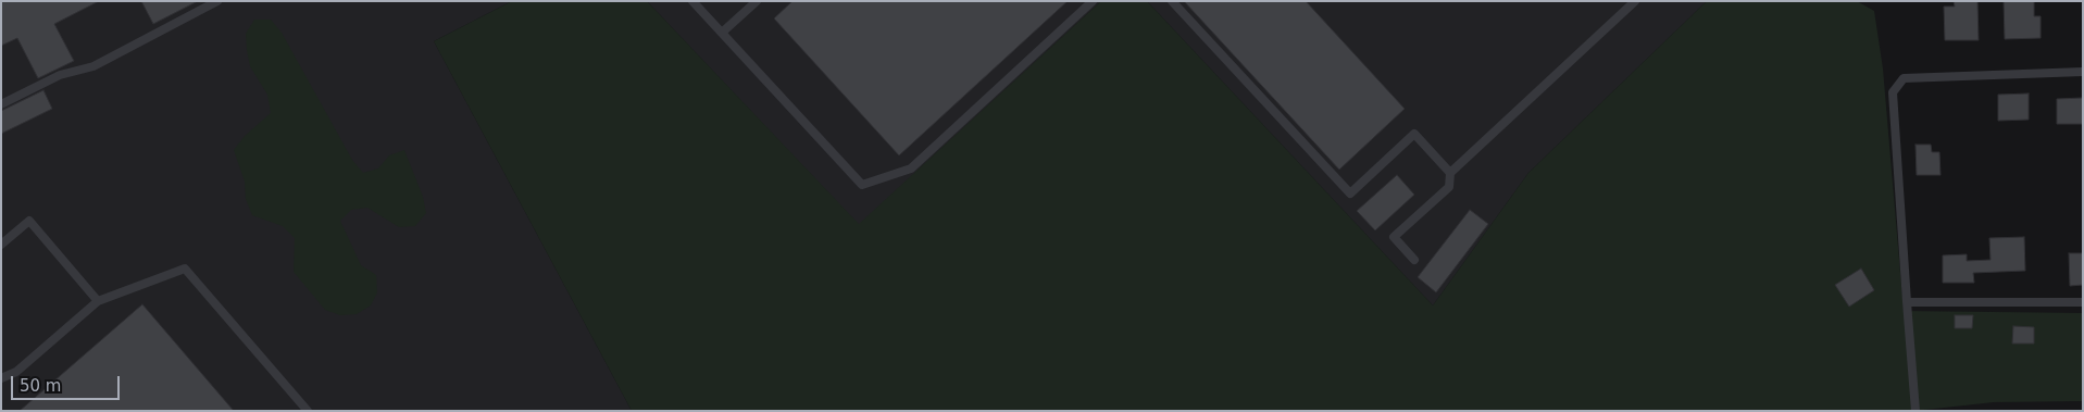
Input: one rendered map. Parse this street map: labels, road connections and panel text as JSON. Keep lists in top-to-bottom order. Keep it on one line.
{"scale_bar":"50 m"}
